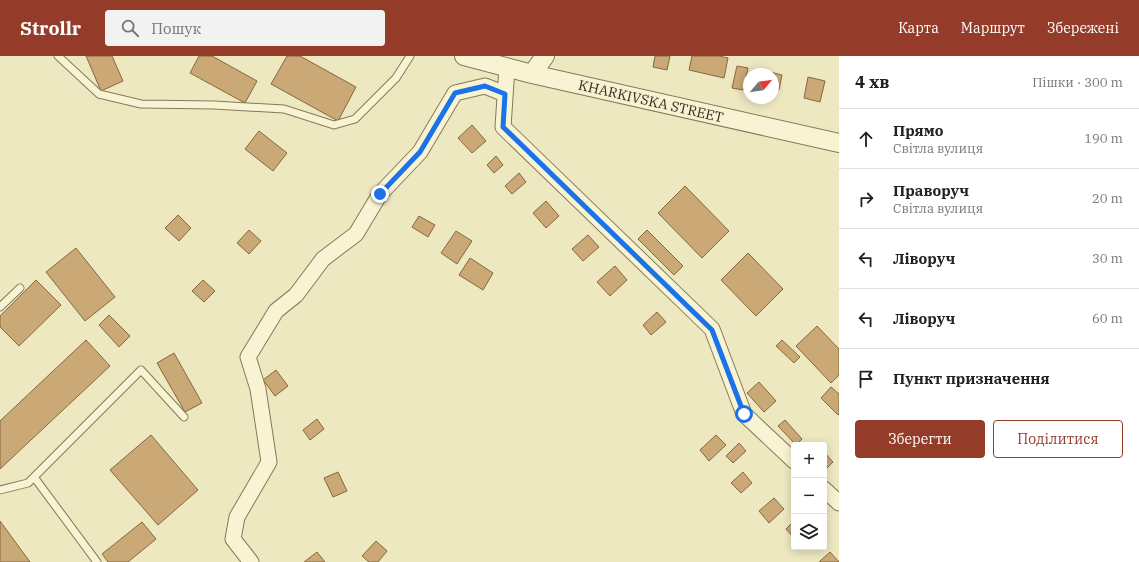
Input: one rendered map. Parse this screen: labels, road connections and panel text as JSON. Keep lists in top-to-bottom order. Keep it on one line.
{"streets":{"street":["KHARKIVSKA STREET"]},"north":"top right","page":{"header":"Strollr","search":"Пошук","nav":["Карта","Маршрут","Збережені"],"heading":["4 хв","Пішки · 300 m"],"list":[["Прямо","Світла вулиця","190 m"],["Праворуч","Світла вулиця","20 m"],["Ліворуч","30 m"],["Ліворуч","60 m"],"Пункт призначення"],"buttons":["Зберегти","Поділитися"],"map_buttons":["+","−"]}}
